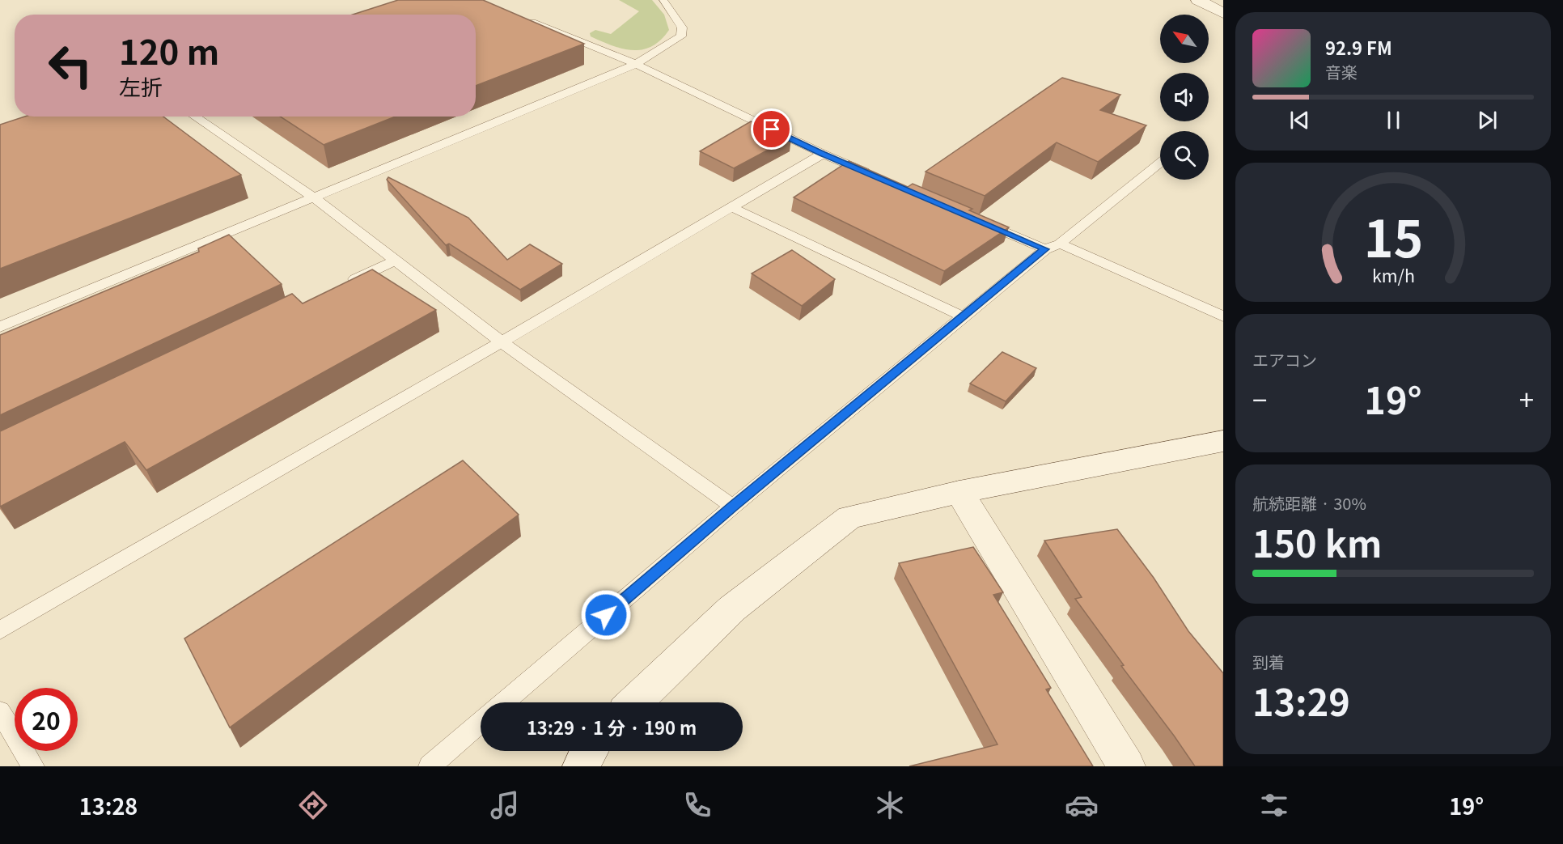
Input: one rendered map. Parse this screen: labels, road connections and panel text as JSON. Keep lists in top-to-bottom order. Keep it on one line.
{"north":"top left","page":{"turn":["120 m","左折"],"song":["92.9 FM","音楽"],"tile":["エアコン",["航続距離 · 30%","150 km"],["到着","13:29"]],"heat":["−","19°","+"],"limit":"20","trip":"13:29 · 1 分 · 190 m","tabs":["13:28","19°"],"gauge":["15","km/h"]}}
